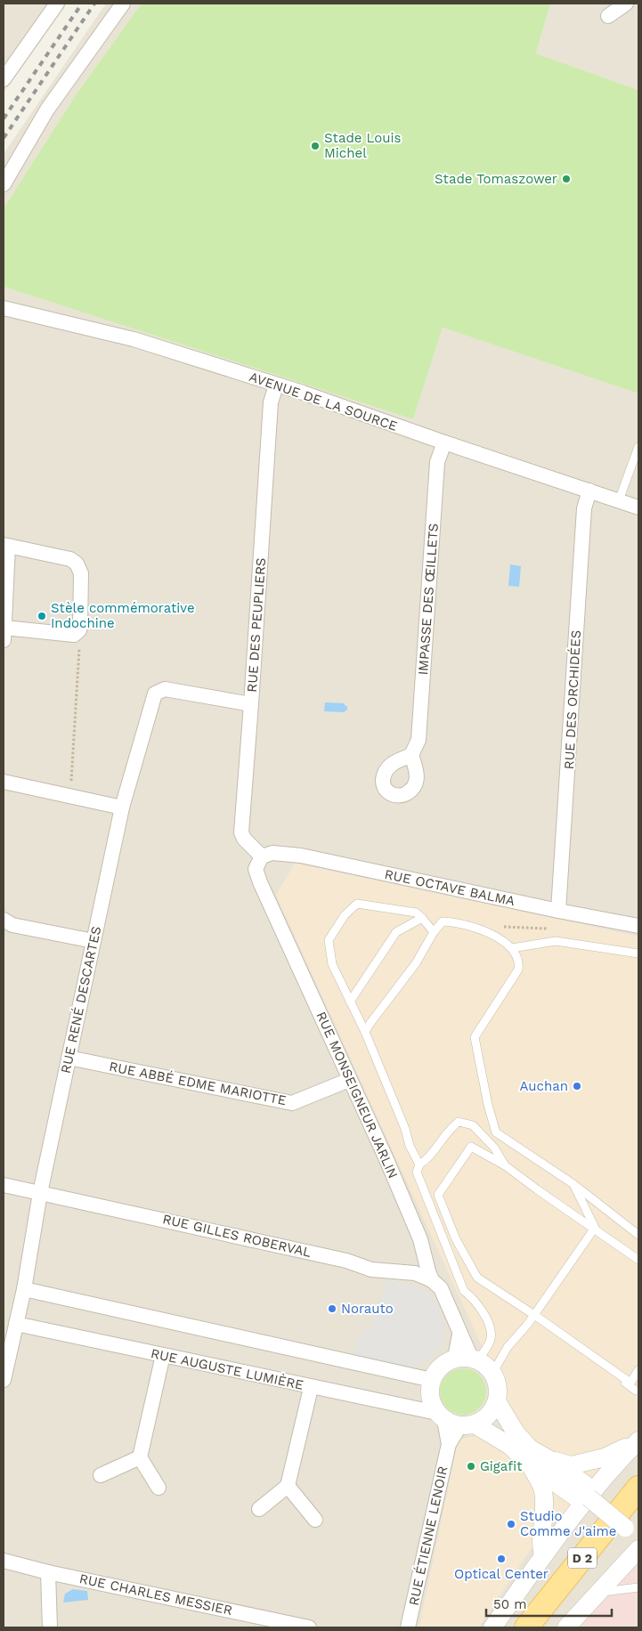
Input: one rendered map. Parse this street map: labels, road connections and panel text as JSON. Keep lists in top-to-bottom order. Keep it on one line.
{"streets":{"main road":["D 2"],"street":["AVENUE DE LA SOURCE","IMPASSE DES ŒILLETS","RUE DES PEUPLIERS","RUE DES ORCHIDÉES","RUE OCTAVE BALMA","RUE RENÉ DESCARTES","RUE ABBÉ EDME MARIOTTE","RUE MONSEIGNEUR JARLIN","RUE GILLES ROBERVAL","RUE AUGUSTE LUMIÈRE","RUE ÉTIENNE LENOIR","RUE CHARLES MESSIER"]},"crossings":[["AVENUE DE LA SOURCE","IMPASSE DES ŒILLETS"],["AVENUE DE LA SOURCE","RUE DES PEUPLIERS"],["AVENUE DE LA SOURCE","RUE DES ORCHIDÉES"],["RUE DES PEUPLIERS","RUE OCTAVE BALMA"],["RUE DES PEUPLIERS","RUE RENÉ DESCARTES"],["RUE DES PEUPLIERS","RUE MONSEIGNEUR JARLIN"],["RUE DES ORCHIDÉES","RUE OCTAVE BALMA"],["RUE OCTAVE BALMA","RUE MONSEIGNEUR JARLIN"],["RUE RENÉ DESCARTES","RUE ABBÉ EDME MARIOTTE"],["RUE RENÉ DESCARTES","RUE GILLES ROBERVAL"],["RUE RENÉ DESCARTES","RUE AUGUSTE LUMIÈRE"],["RUE ABBÉ EDME MARIOTTE","RUE MONSEIGNEUR JARLIN"],["RUE MONSEIGNEUR JARLIN","RUE GILLES ROBERVAL"],["RUE MONSEIGNEUR JARLIN","RUE AUGUSTE LUMIÈRE"],["RUE MONSEIGNEUR JARLIN","RUE ÉTIENNE LENOIR"],["RUE AUGUSTE LUMIÈRE","RUE ÉTIENNE LENOIR"]],"places":["Stade Louis Michel","Stade Tomaszower","Stèle commémorative Indochine","Auchan","Norauto","Gigafit","Studio Comme J'aime","Optical Center"],"scale_bar":"50 m"}
